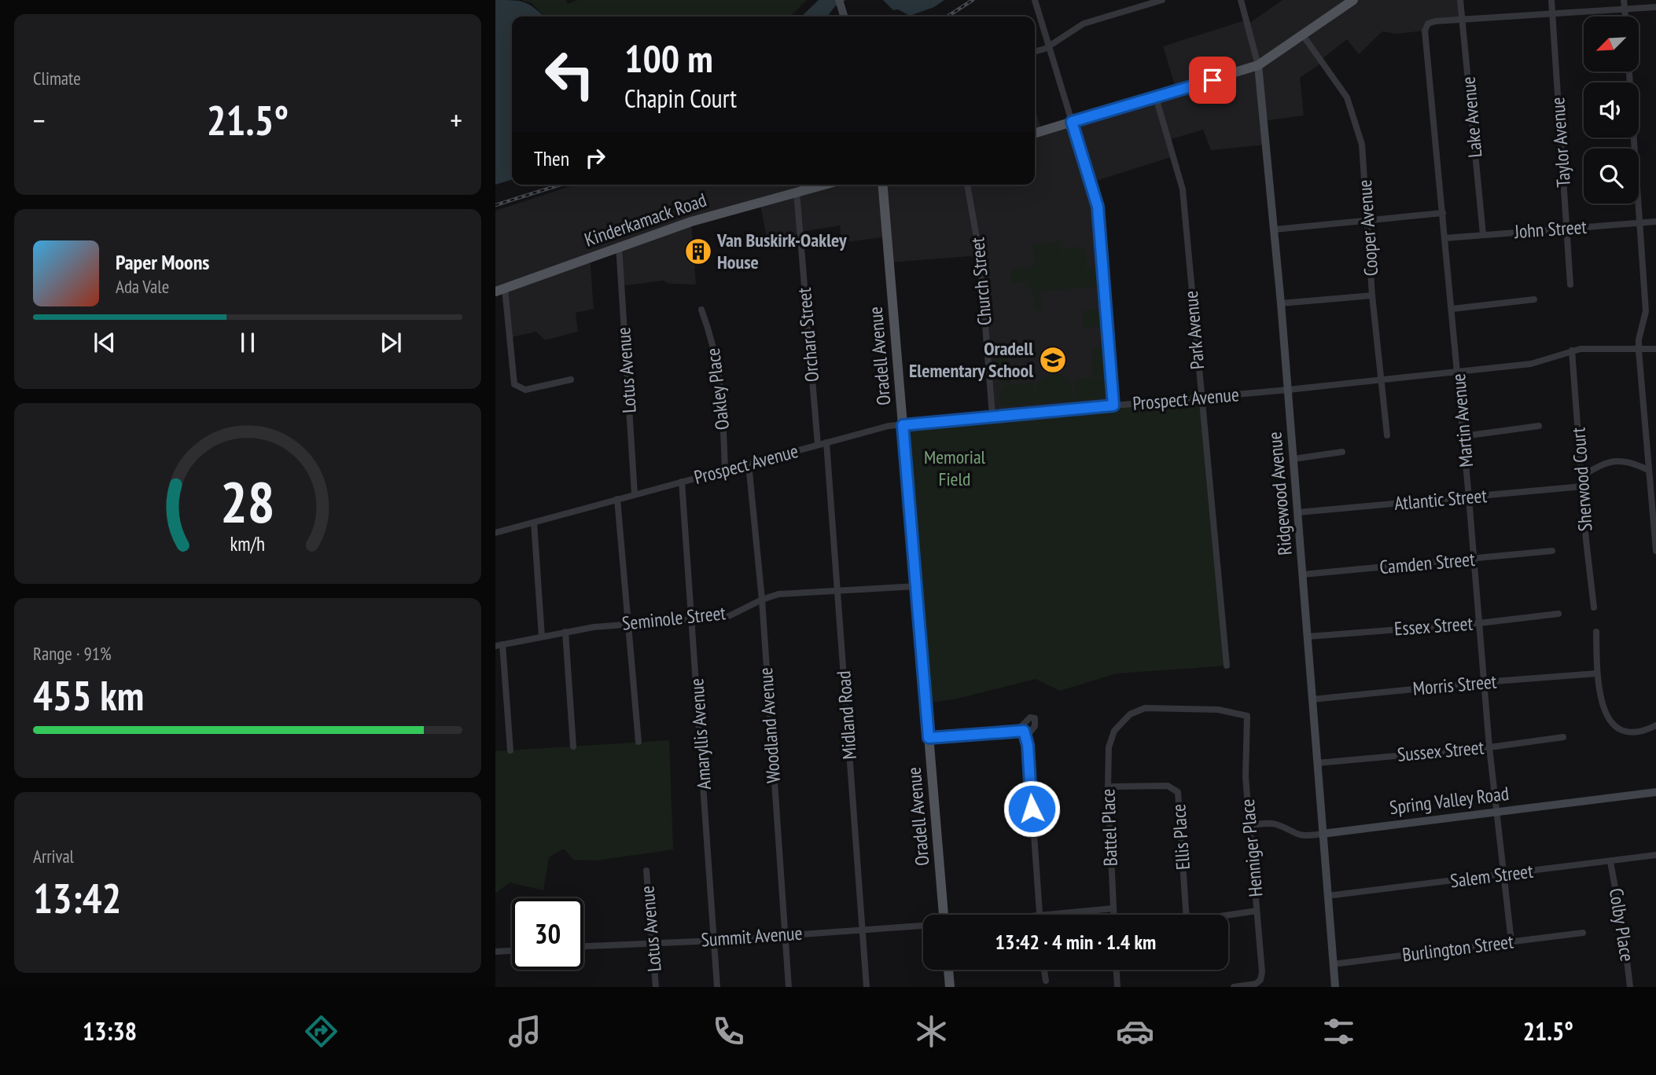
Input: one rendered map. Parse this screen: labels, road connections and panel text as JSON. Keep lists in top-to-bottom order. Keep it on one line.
{"streets":{"main road":["Kinderkamack Road","Oradell Avenue"],"street":["Lake Avenue","Taylor Avenue","Cooper Avenue","John Street","Church Street","Park Avenue","Orchard Street","Lotus Avenue","Oakley Place","Prospect Avenue","Martin Avenue","Sherwood Court","Ridgewood Avenue","Atlantic Street","Camden Street","Seminole Street","Essex Street","Morris Street","Midland Road","Woodland Avenue","Amaryllis Avenue","Sussex Street","Spring Valley Road","Battel Place","Ellis Place","Henniger Place","Salem Street","Colby Place","Summit Avenue","Burlington Street"]},"crossings":[["Lake Avenue","John Street"],["Lake Avenue","Martin Avenue"],["Taylor Avenue","John Street"],["Kinderkamack Road","Orchard Street"],["Kinderkamack Road","Lotus Avenue"],["Cooper Avenue","Prospect Avenue"],["John Street","Martin Avenue"],["Church Street","Prospect Avenue"],["Park Avenue","Prospect Avenue"],["Orchard Street","Prospect Avenue"],["Oradell Avenue","Prospect Avenue"],["Oradell Avenue","Seminole Street"],["Lotus Avenue","Prospect Avenue"],["Lotus Avenue","Summit Avenue"],["Oakley Place","Prospect Avenue"],["Prospect Avenue","Martin Avenue"],["Prospect Avenue","Sherwood Court"],["Prospect Avenue","Ridgewood Avenue"],["Prospect Avenue","Midland Road"],["Prospect Avenue","Woodland Avenue"],["Prospect Avenue","Amaryllis Avenue"],["Martin Avenue","Atlantic Street"],["Martin Avenue","Camden Street"],["Martin Avenue","Essex Street"],["Martin Avenue","Morris Street"],["Martin Avenue","Sussex Street"],["Martin Avenue","Spring Valley Road"],["Martin Avenue","Salem Street"],["Martin Avenue","Burlington Street"],["Sherwood Court","Atlantic Street"],["Ridgewood Avenue","Atlantic Street"],["Ridgewood Avenue","Camden Street"],["Ridgewood Avenue","Essex Street"],["Ridgewood Avenue","Morris Street"],["Ridgewood Avenue","Sussex Street"],["Ridgewood Avenue","Spring Valley Road"],["Ridgewood Avenue","Salem Street"],["Ridgewood Avenue","Burlington Street"],["Seminole Street","Midland Road"],["Seminole Street","Woodland Avenue"],["Seminole Street","Amaryllis Avenue"],["Midland Road","Summit Avenue"],["Woodland Avenue","Summit Avenue"],["Amaryllis Avenue","Summit Avenue"],["Spring Valley Road","Henniger Place"],["Battel Place","Ellis Place"],["Battel Place","Henniger Place"],["Salem Street","Colby Place"]],"parks":["Memorial Field"],"places":{"building":["Van Buskirk-Oakley House"],"school or university":["Oradell Elementary School"]},"north":"bottom left","page":{"tile":["Climate",["Range · 91%","455 km"],["Arrival","13:42"]],"turn":["100 m","Chapin Court"],"heat":["−","21.5°","+"],"then":"Then","song":["Paper Moons","Ada Vale"],"limit":"30","trip":"13:42 · 4 min · 1.4 km","tabs":["13:38","21.5°"],"gauge":["28","km/h"]}}
